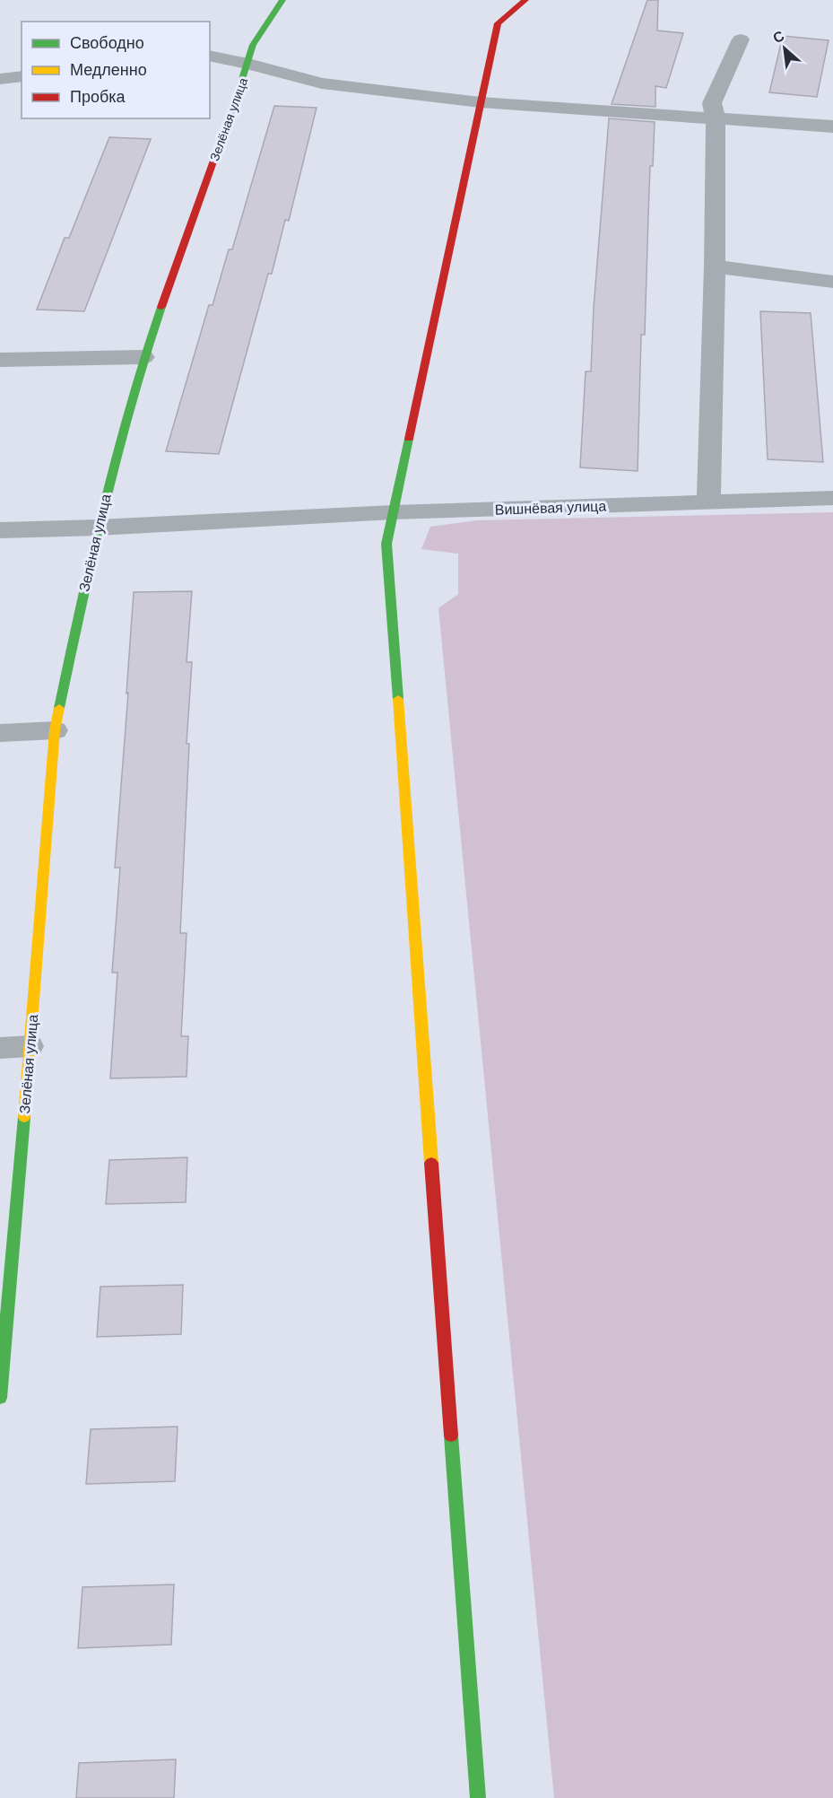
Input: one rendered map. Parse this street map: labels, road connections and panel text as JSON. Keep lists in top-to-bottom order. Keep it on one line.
{"streets":{"street":["Зелёная улица","Вишнёвая улица"]},"crossings":[["Зелёная улица","Вишнёвая улица"]],"legend":["Свободно","Медленно","Пробка"],"north":"top left"}
